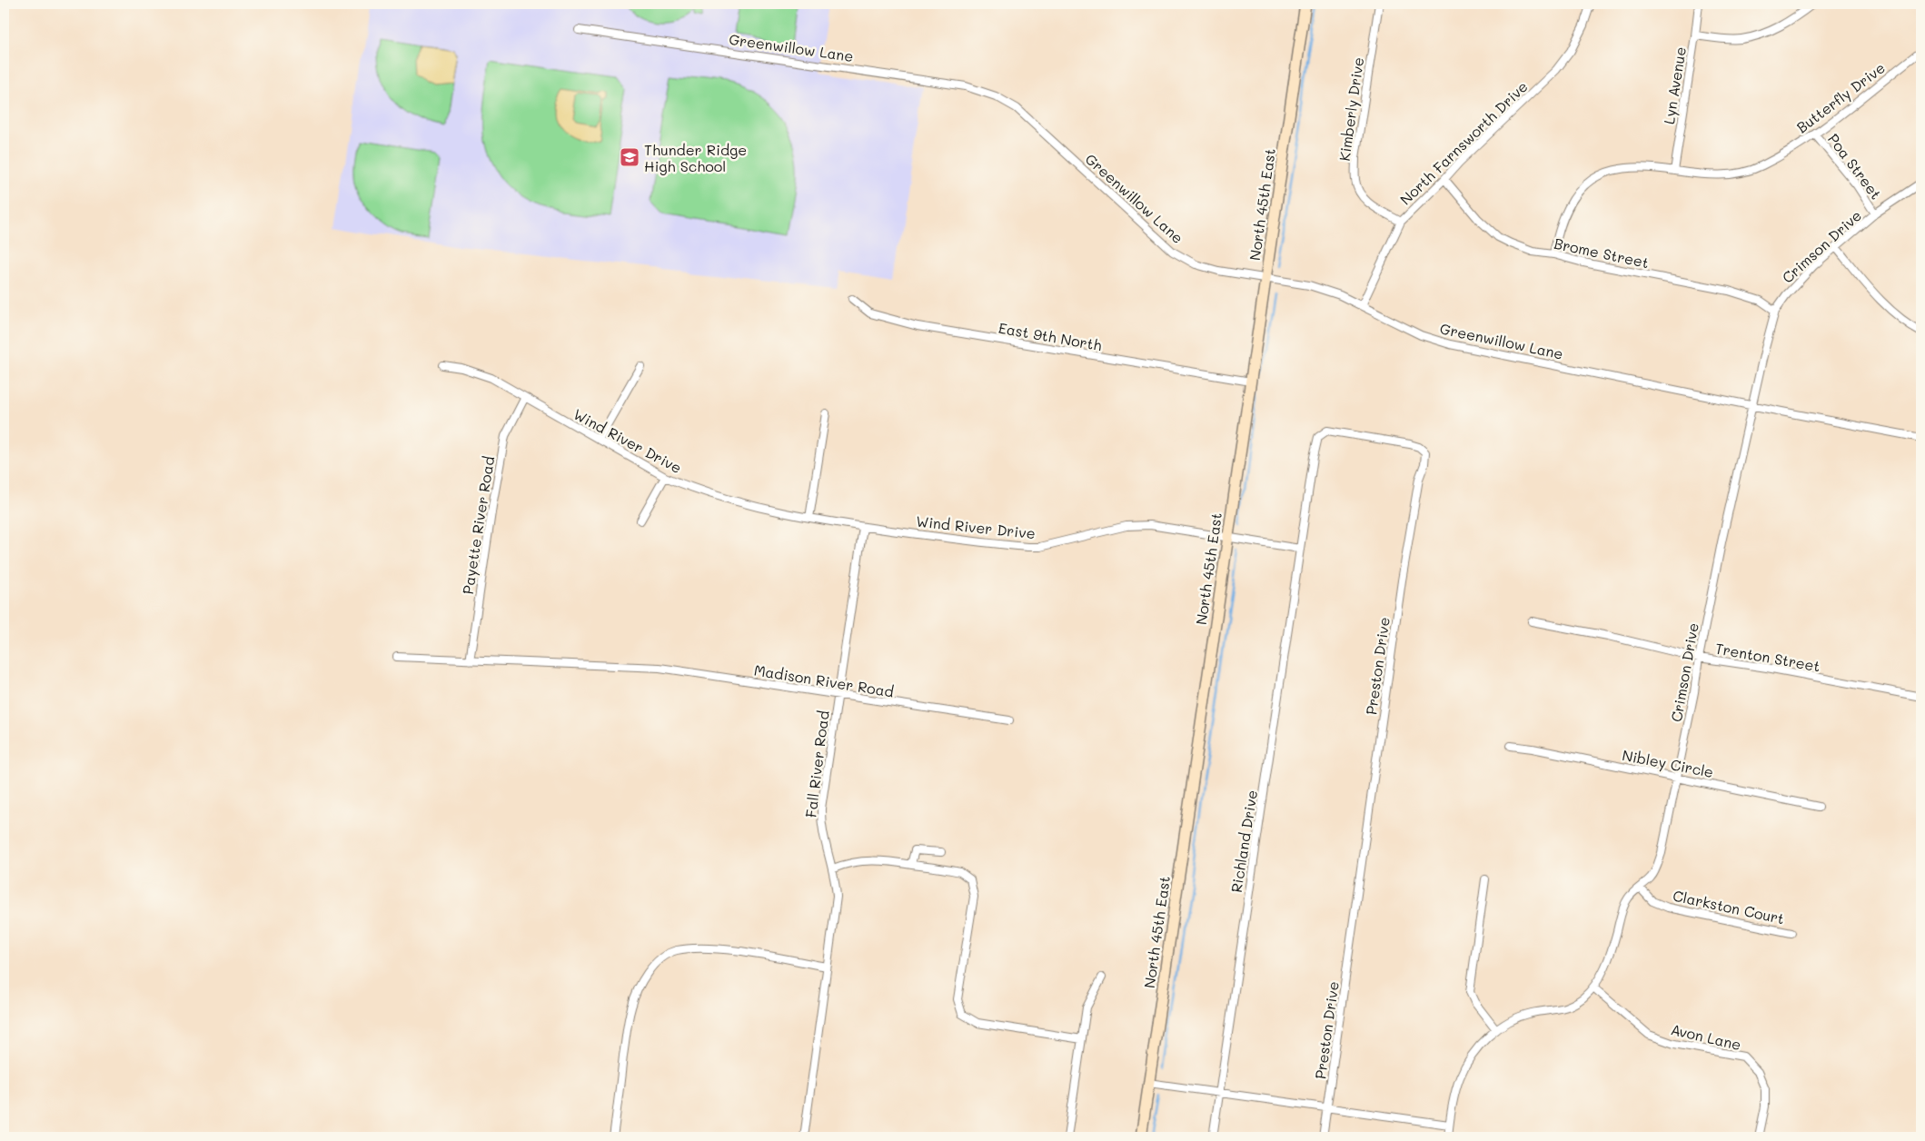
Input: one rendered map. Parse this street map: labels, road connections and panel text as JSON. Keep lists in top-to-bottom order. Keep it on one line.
{"streets":{"main road":["North 45th East"],"street":["Greenwillow Lane","Lyn Avenue","Butterfly Drive","Kimberly Drive","North Farnsworth Drive","Poa Street","Crimson Drive","Brome Street","East 9th North","Wind River Drive","Payette River Road","Trenton Street","Preston Drive","Madison River Road","Nibley Circle","Fall River Road","Richland Drive","Clarkston Court","Avon Lane"]},"crossings":[["Greenwillow Lane","North Farnsworth Drive"],["Greenwillow Lane","North 45th East"],["Greenwillow Lane","Crimson Drive"],["Lyn Avenue","Butterfly Drive"],["Butterfly Drive","Poa Street"],["Butterfly Drive","Brome Street"],["Kimberly Drive","North Farnsworth Drive"],["North Farnsworth Drive","Brome Street"],["Poa Street","Crimson Drive"],["North 45th East","East 9th North"],["North 45th East","Wind River Drive"],["Crimson Drive","Brome Street"],["Crimson Drive","Trenton Street"],["Crimson Drive","Nibley Circle"],["Crimson Drive","Clarkston Court"],["Crimson Drive","Avon Lane"],["Wind River Drive","Payette River Road"],["Wind River Drive","Preston Drive"],["Wind River Drive","Fall River Road"],["Wind River Drive","Richland Drive"],["Payette River Road","Madison River Road"],["Preston Drive","Richland Drive"],["Madison River Road","Fall River Road"]],"places":{"school or university":["Thunder Ridge High School"]}}
